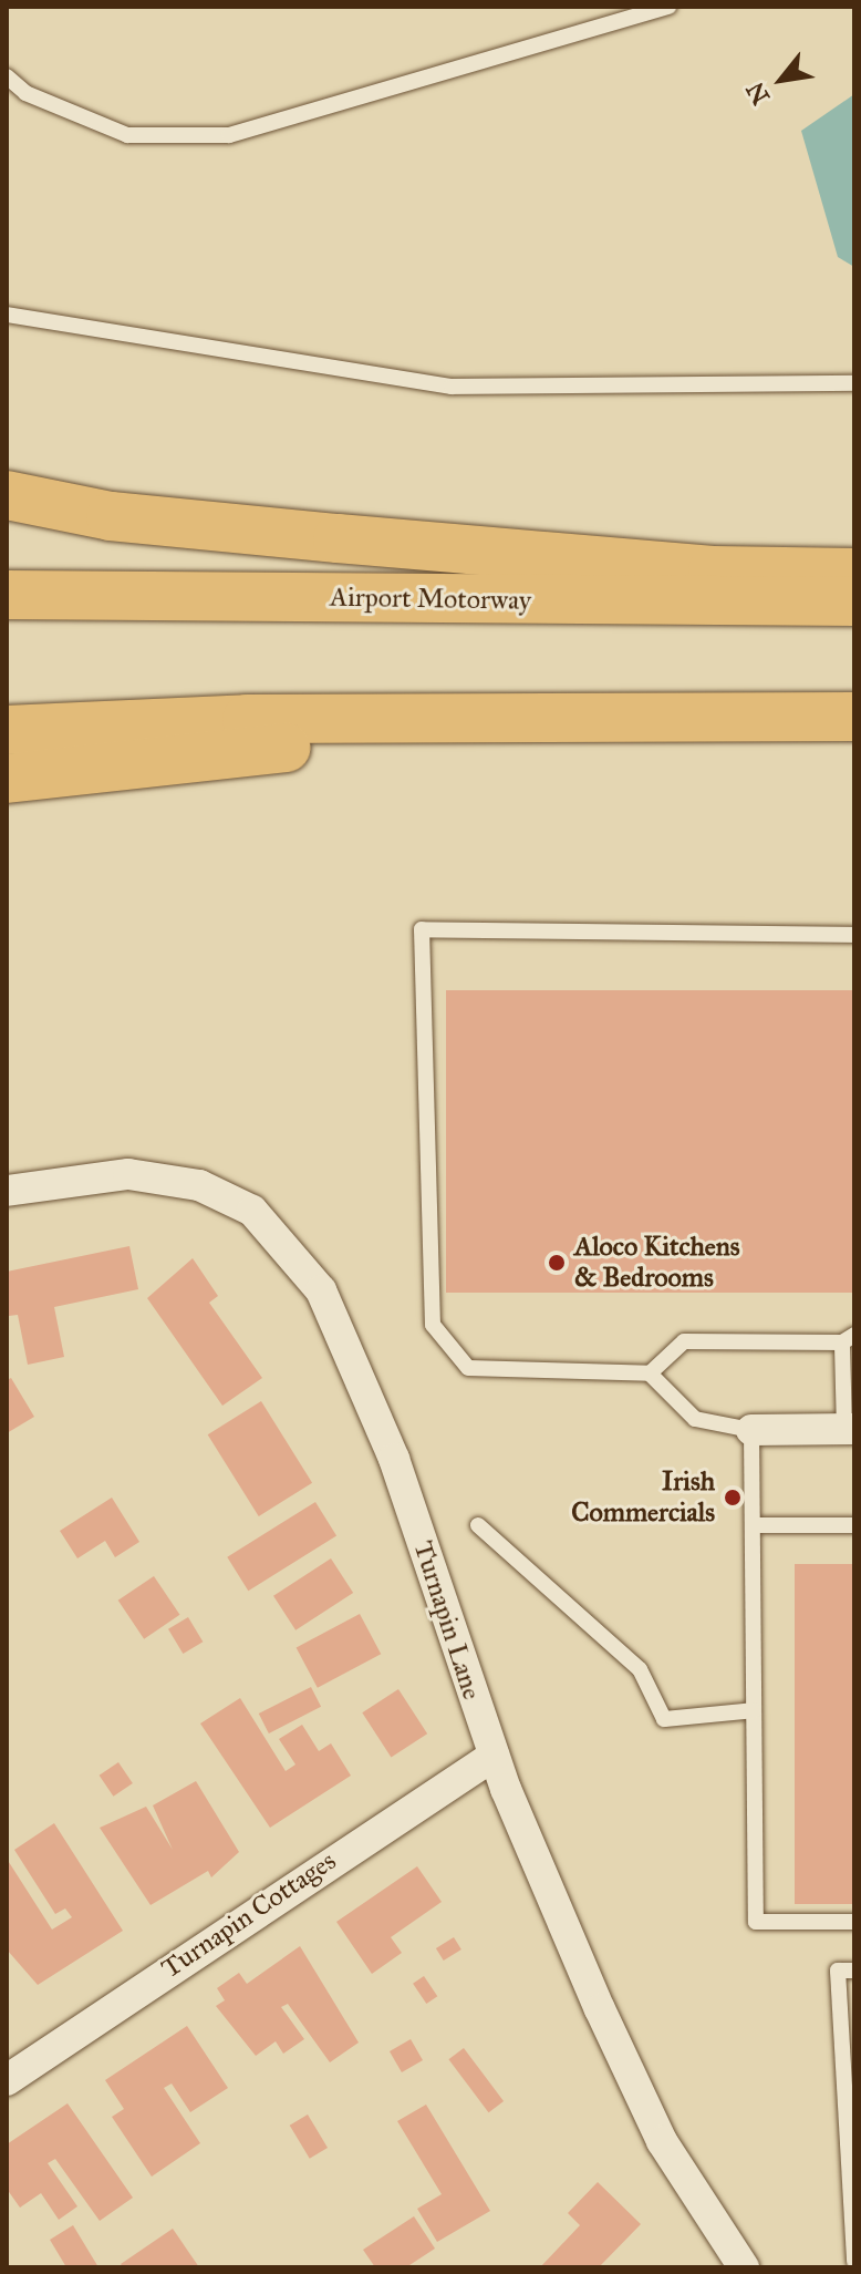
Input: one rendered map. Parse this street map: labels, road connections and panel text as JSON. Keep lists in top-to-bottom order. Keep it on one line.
{"streets":{"highway":["Airport Motorway"],"street":["Turnapin Lane","Turnapin Cottages"]},"crossings":[["Turnapin Lane","Turnapin Cottages"]],"places":["Aloco Kitchens & Bedrooms","Irish Commercials"],"north":"bottom left"}
